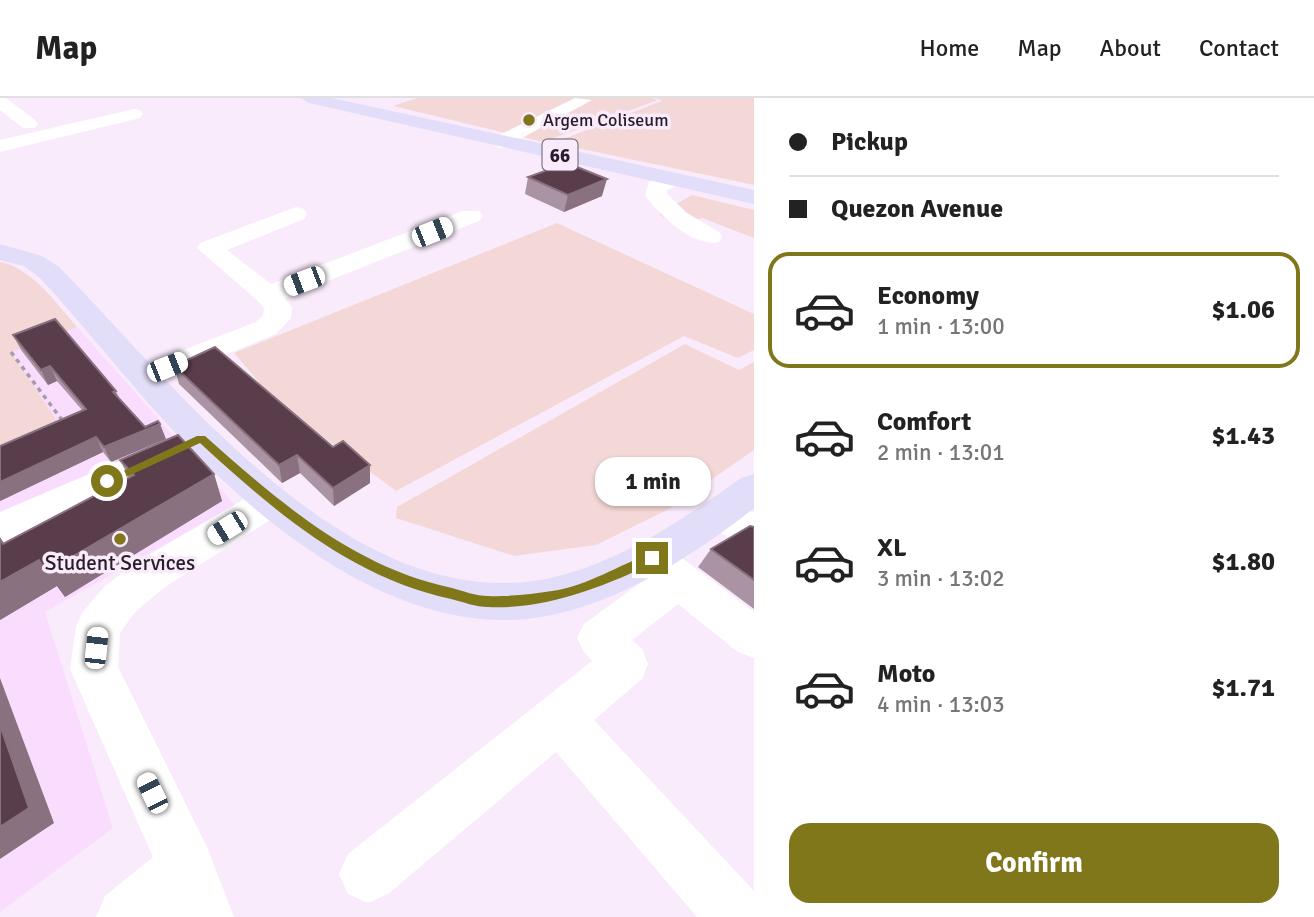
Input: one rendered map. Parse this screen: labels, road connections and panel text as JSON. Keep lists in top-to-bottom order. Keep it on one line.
{"streets":{"main road":["66"]},"places":["Argem Coliseum","Student Services"],"page":{"header":"Map","nav":["Home","Map","About","Contact"],"banner":["Pickup","Quezon Avenue"],"list":[{"name":"Economy","note":"1 min · 13:00","value":"$1.06"},{"name":"Comfort","note":"2 min · 13:01","value":"$1.43"},{"name":"XL","note":"3 min · 13:02","value":"$1.80"},{"name":"Moto","note":"4 min · 13:03","value":"$1.71"}],"bubble":"1 min","buttons":"Confirm"}}
